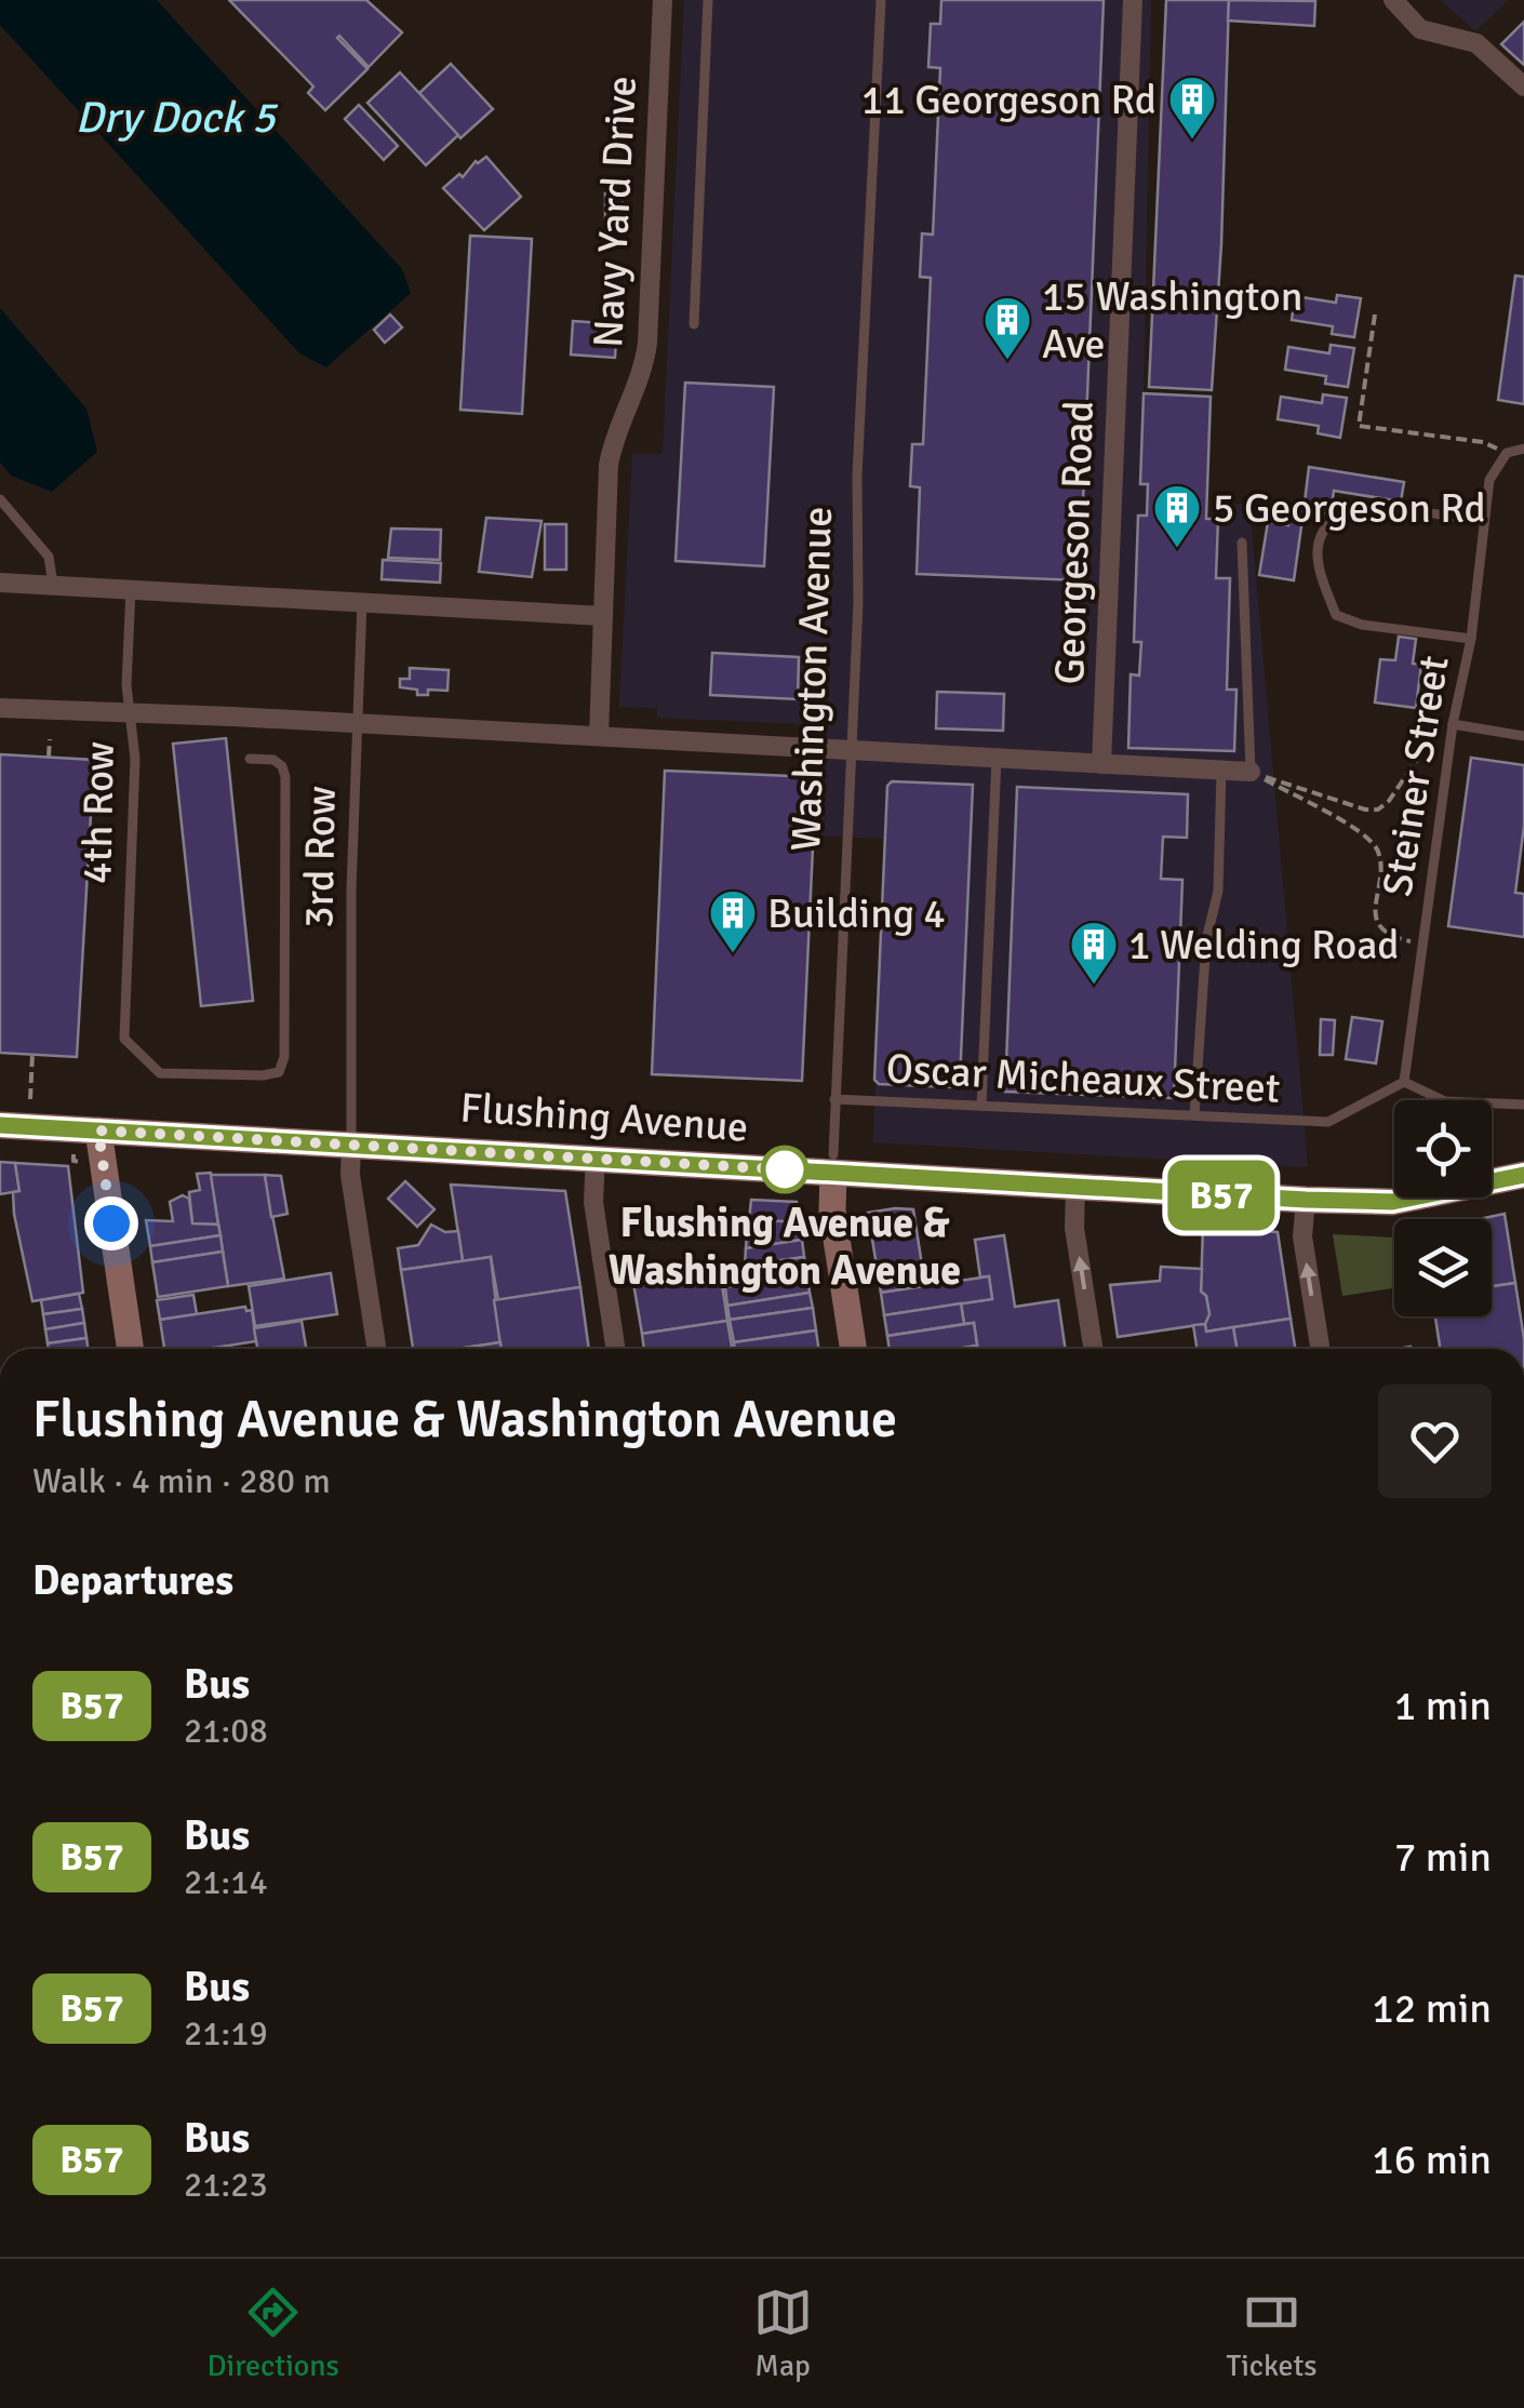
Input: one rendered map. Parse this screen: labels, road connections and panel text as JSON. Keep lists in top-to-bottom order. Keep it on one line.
{"streets":{"main road":["Washington Avenue","Flushing Avenue"],"street":["Navy Yard Drive","Georgeson Road"],"lane":["Steiner Street","4th Row","3rd Row","Oscar Micheaux Street"]},"crossings":[["Washington Avenue","Oscar Micheaux Street"],["Washington Avenue","Flushing Avenue"],["Steiner Street","Oscar Micheaux Street"],["3rd Row","Flushing Avenue"]],"water":["Dry Dock 5"],"places":{"building":["11 Georgeson Rd","15 Washington Ave","5 Georgeson Rd","Building 4","1 Welding Road"],"other":["Flushing Avenue & Washington Avenue"]},"lines":["bus line B57"],"page":{"on_map":"B57","heading":[["Flushing Avenue & Washington Avenue","Walk · 4 min · 280 m"],"Departures"],"list":[{"mark":"B57","name":"Bus","note":"21:08","value":"1 min"},{"mark":"B57","name":"Bus","note":"21:14","value":"7 min"},{"mark":"B57","name":"Bus","note":"21:19","value":"12 min"},{"mark":"B57","name":"Bus","note":"21:23","value":"16 min"}],"tabs":["Directions","Map","Tickets"]}}
